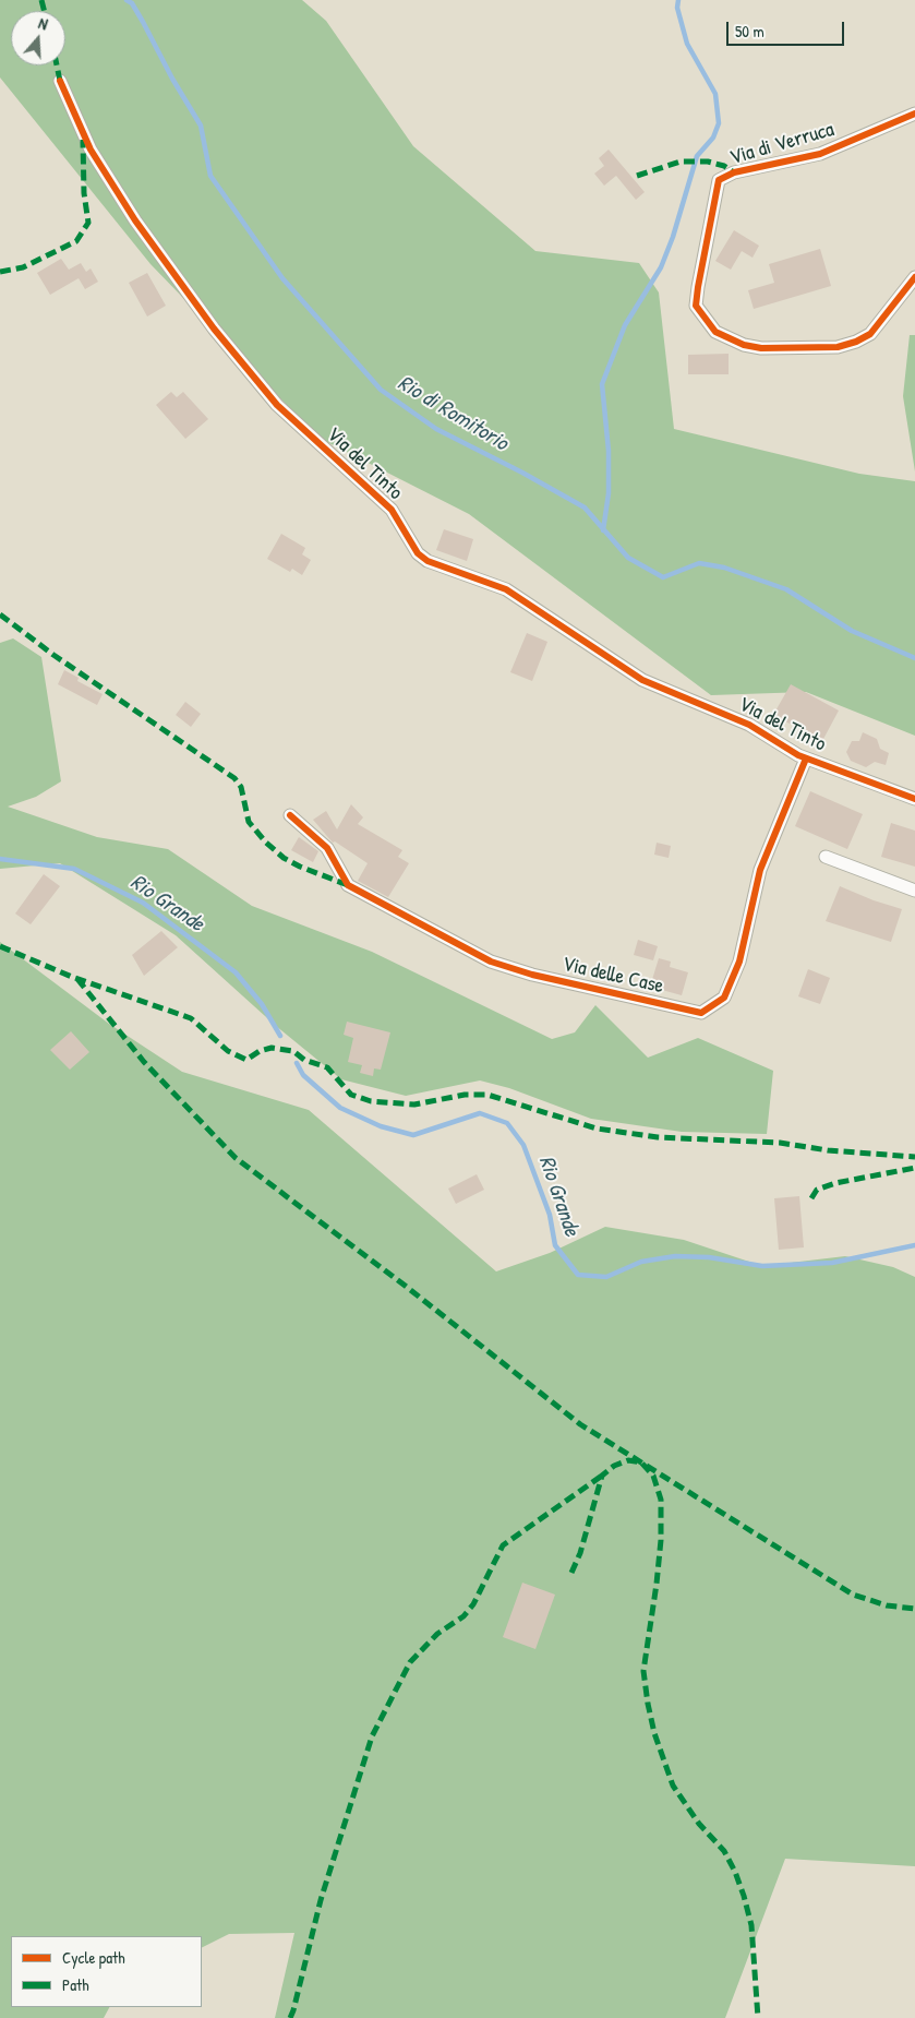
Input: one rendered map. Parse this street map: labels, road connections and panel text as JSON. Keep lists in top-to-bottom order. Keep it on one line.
{"streets":{"street":["Via di Verruca","Via del Tinto","Via delle Case"]},"crossings":[["Via del Tinto","Via delle Case"]],"water":["Rio di Romitorio","Rio Grande"],"legend":["Cycle path","Path"],"scale_bar":"50 m","north":"top"}
